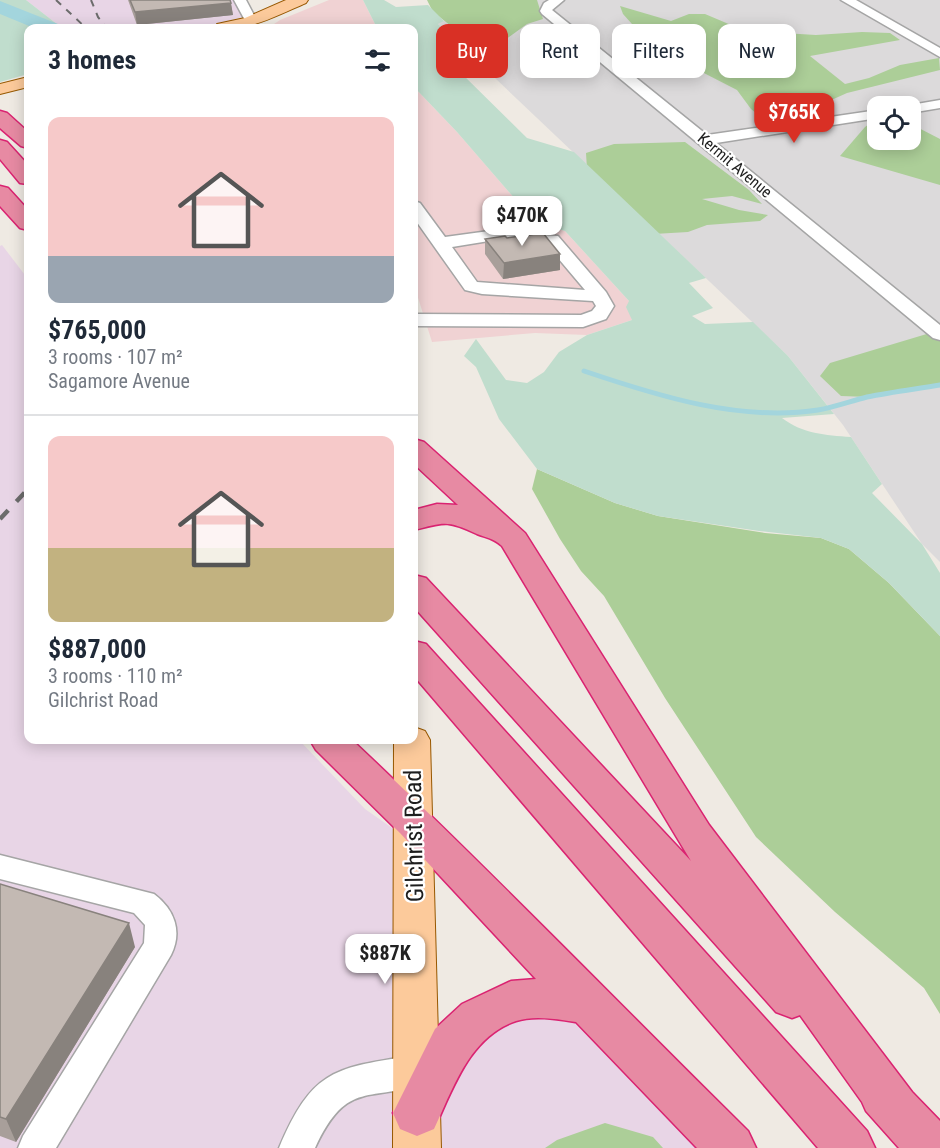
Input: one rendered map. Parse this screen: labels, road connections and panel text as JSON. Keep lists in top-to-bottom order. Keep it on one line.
{"streets":{"main road":["Gilchrist Road"],"street":["Kermit Avenue"]},"page":{"chip":["Buy","Rent","Filters","New"],"heading":"3 homes","price":["$765K","$470K","$887K"],"list":[{"name":"$765,000","note":"3 rooms · 107 m² · Sagamore Avenue"},{"name":"$887,000","note":"3 rooms · 110 m² · Gilchrist Road"}]}}
